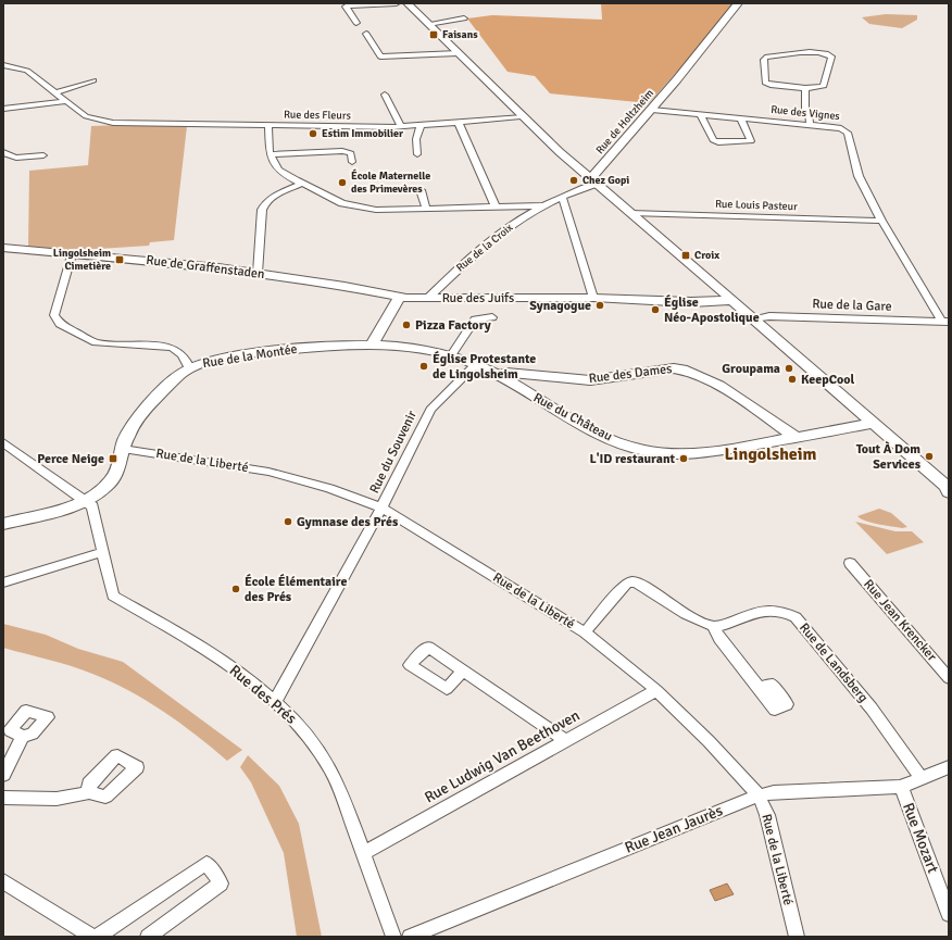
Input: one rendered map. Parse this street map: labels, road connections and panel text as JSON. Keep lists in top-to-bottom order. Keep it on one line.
{"streets":{"main road":["Rue de Holtzheim","Rue de Graffenstaden","Rue des Juifs","Rue de la Montée","Rue des Dames","Rue du Château"],"street":["Rue des Vignes","Rue des Fleurs","Rue Louis Pasteur","Rue de la Croix","Rue de la Gare","Rue du Souvenir","Rue de la Liberté","Rue Jean Krencker","Rue de Landsberg","Rue des Prés","Rue Ludwig Van Beethoven","Rue Jean Jaurès","Rue Mozart"]},"crossings":[["Rue des Vignes","Rue de Holtzheim"],["Rue des Vignes","Rue Louis Pasteur"],["Rue des Vignes","Rue de la Gare"],["Rue de Holtzheim","Rue de la Croix"],["Rue de la Croix","Rue des Juifs"],["Rue de Graffenstaden","Rue des Juifs"],["Rue de la Montée","Rue du Château"],["Rue de la Montée","Rue de la Liberté"],["Rue de la Montée","Rue des Prés"],["Rue des Dames","Rue du Château"],["Rue du Château","Rue du Souvenir"],["Rue du Souvenir","Rue de la Liberté"],["Rue du Souvenir","Rue des Prés"],["Rue de la Liberté","Rue Ludwig Van Beethoven"],["Rue de la Liberté","Rue Jean Jaurès"],["Rue de Landsberg","Rue Jean Jaurès"],["Rue des Prés","Rue Ludwig Van Beethoven"],["Rue Jean Jaurès","Rue Mozart"]],"districts":["Lingolsheim"],"places":{"transit":["Faisans","Croix","Lingolsheim Cimetière","Perce Neige"],"other":["Estim Immobilier","Chez Gopi","École Maternelle des Primevères","Synagogue","Église Néo-Apostolique","Pizza Factory","Église Protestante de Lingolsheim","Groupama","KeepCool","Tout À Dom Services","L'ID restaurant","Gymnase des Prés","École Élémentaire des Prés"]}}
